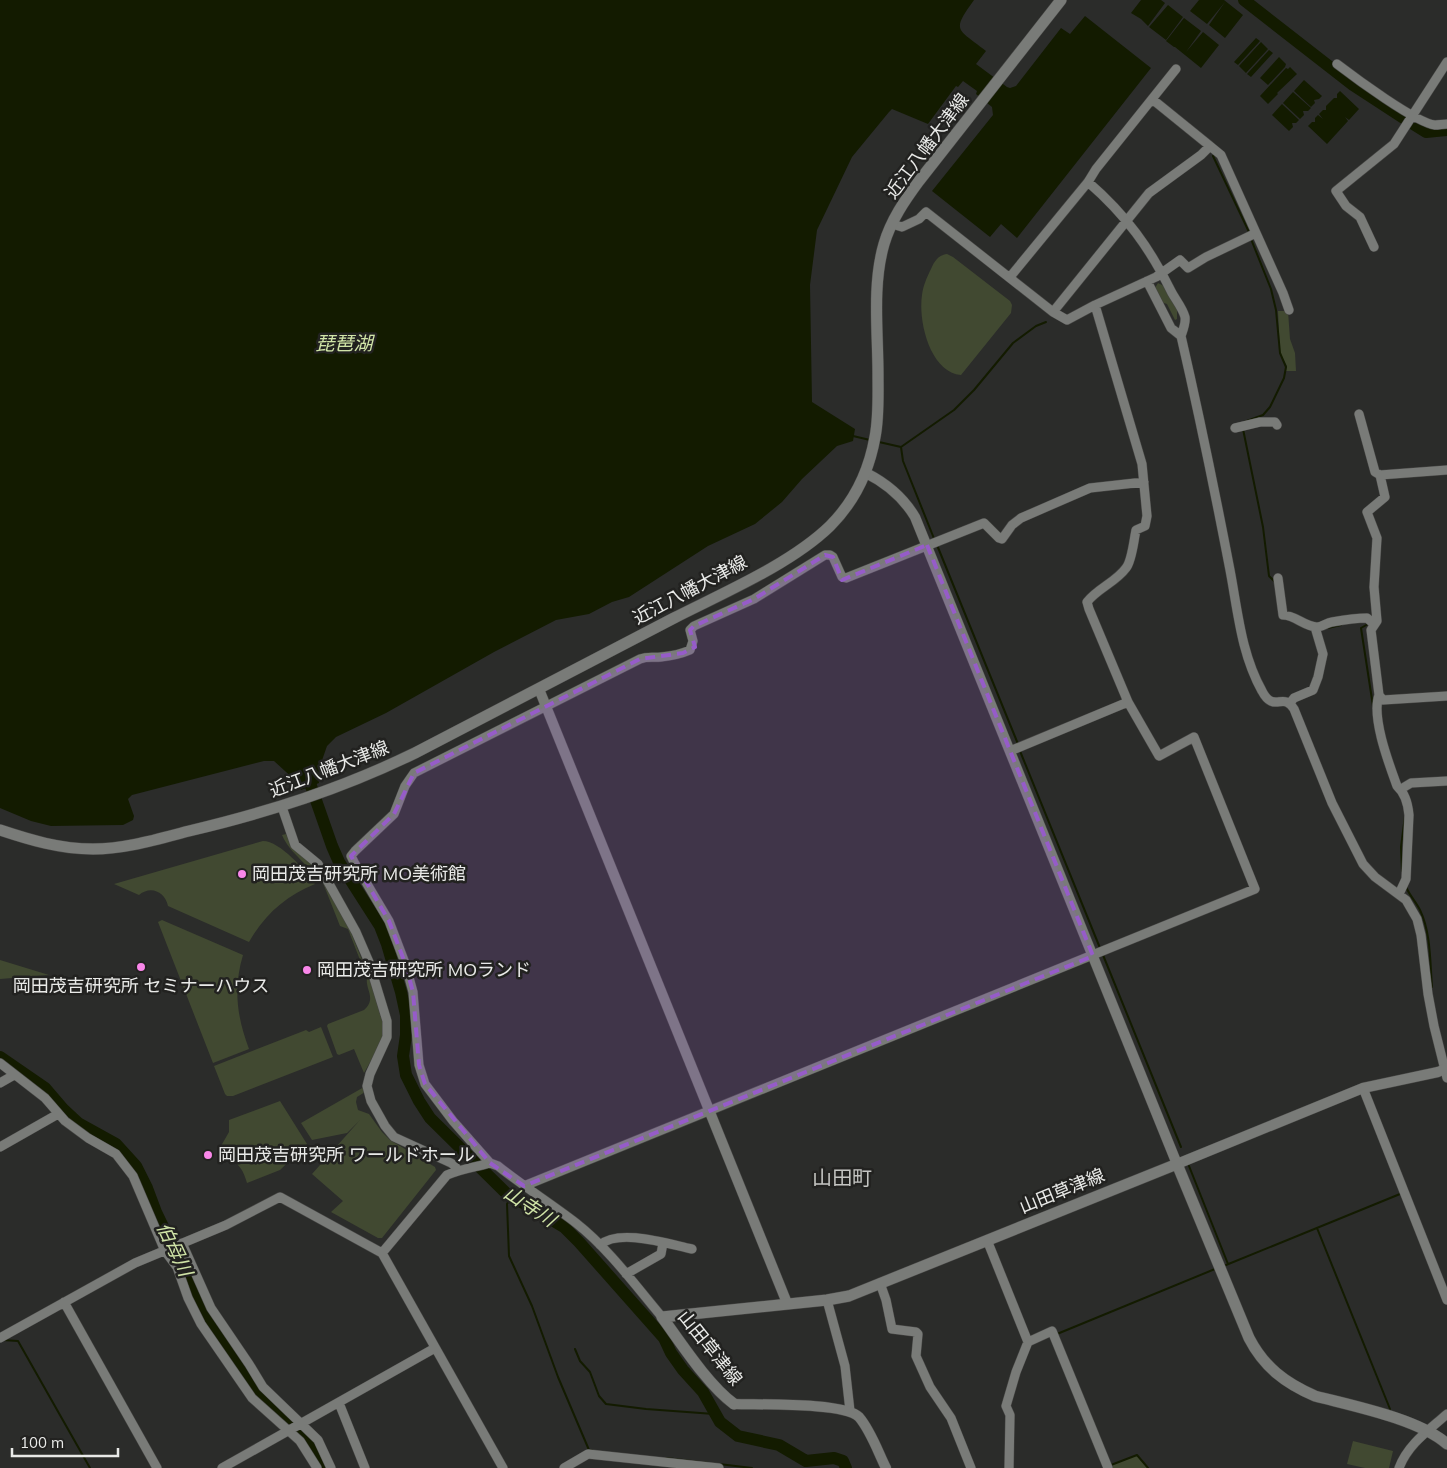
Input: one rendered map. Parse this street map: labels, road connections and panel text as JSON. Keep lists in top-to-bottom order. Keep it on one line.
{"streets":{"main road":["近江八幡大津線","山田草津線"]},"districts":["山田町"],"water":["琵琶湖","山寺川","伯母川"],"places":["岡田茂吉研究所 MO美術館","岡田茂吉研究所 セミナーハウス","岡田茂吉研究所 MOランド","岡田茂吉研究所 ワールドホール"],"scale_bar":"100 m"}
